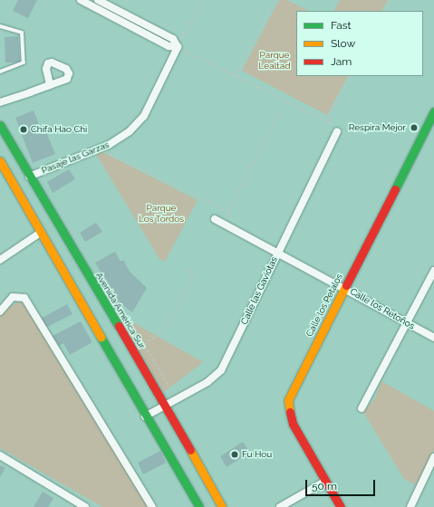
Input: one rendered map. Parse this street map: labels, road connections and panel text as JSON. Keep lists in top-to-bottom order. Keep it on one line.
{"streets":{"main road":["Calle los Petalos","Avenida América Sur"],"street":["Pasaje las Garzas","Calle las Gaviotas","Calle los Retoños"]},"crossings":[["Pasaje las Garzas","Avenida América Sur"],["Calle las Gaviotas","Calle los Retoños"],["Calle las Gaviotas","Avenida América Sur"],["Calle los Petalos","Calle los Retoños"]],"parks":["Parque Lealtad","Parque Los Tordos"],"places":["Respira Mejor","Chifa Hao Chi","Fu Hou"],"legend":["Fast","Slow","Jam"],"scale_bar":"50 m"}
